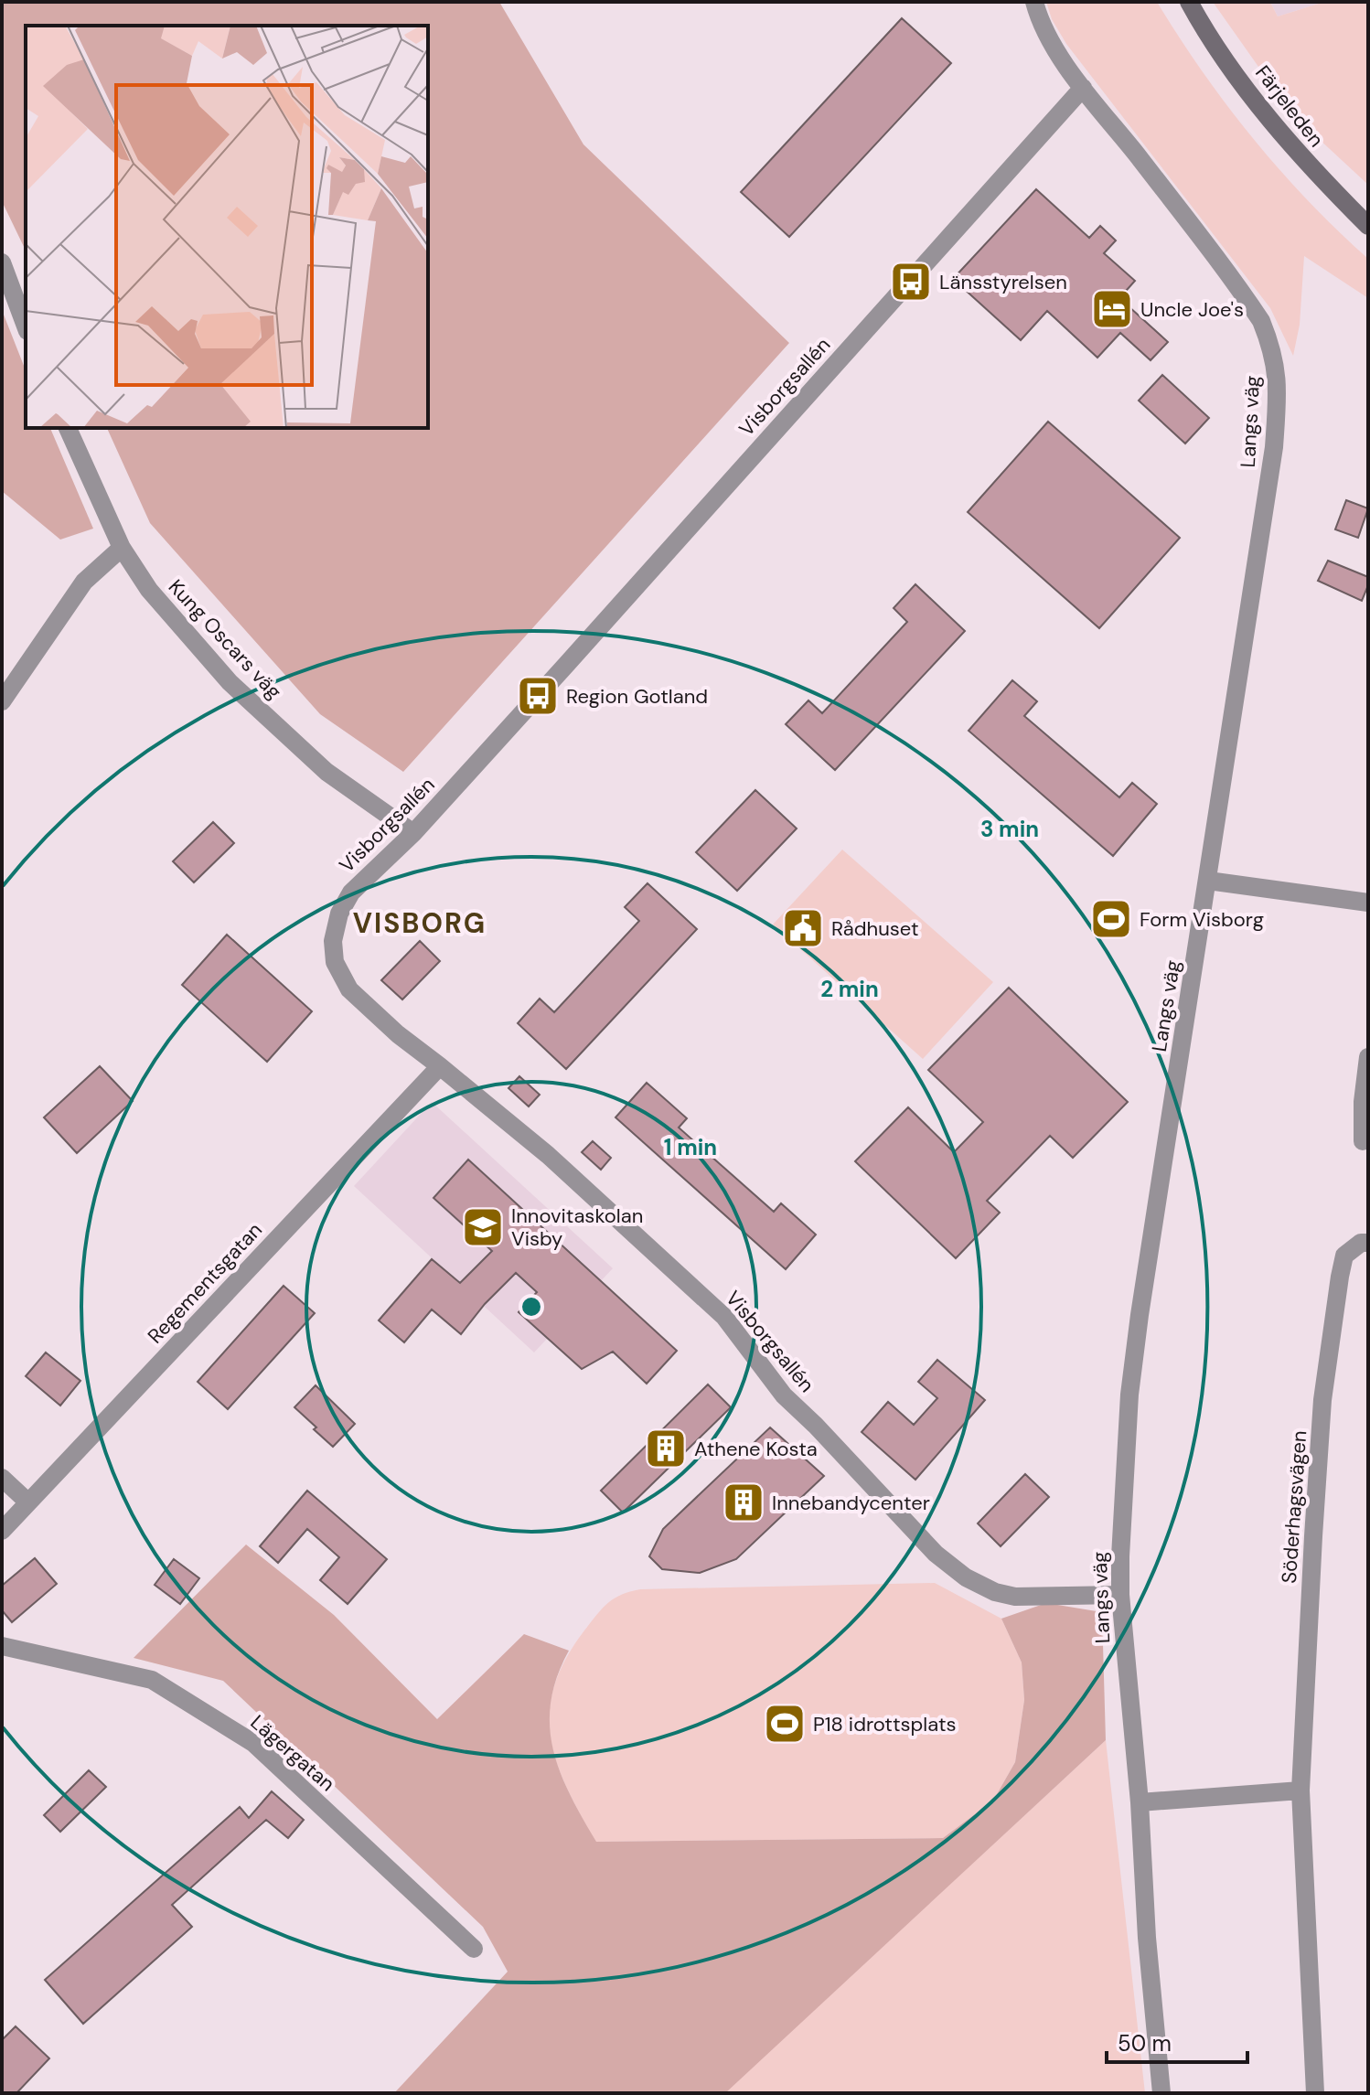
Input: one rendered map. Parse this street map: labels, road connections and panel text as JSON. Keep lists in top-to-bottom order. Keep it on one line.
{"streets":{"main road":["Färjeleden"],"street":["Visborgsallén","Langs väg","Kung Oscars väg","Regementsgatan","Söderhagsvägen","Lägergatan"]},"crossings":[["Visborgsallén","Langs väg"],["Visborgsallén","Kung Oscars väg"],["Visborgsallén","Regementsgatan"]],"districts":["VISBORG"],"places":{"bus stop":["Länsstyrelsen","Region Gotland"],"hotel":["Uncle Joe's"],"sports":["Form Visborg","P18 idrottsplats"],"public building":["Rådhuset"],"school or university":["Innovitaskolan Visby"],"building":["Athene Kosta","Innebandycenter"]},"scale_bar":"50 m","rings":["3 min","2 min","1 min"]}
